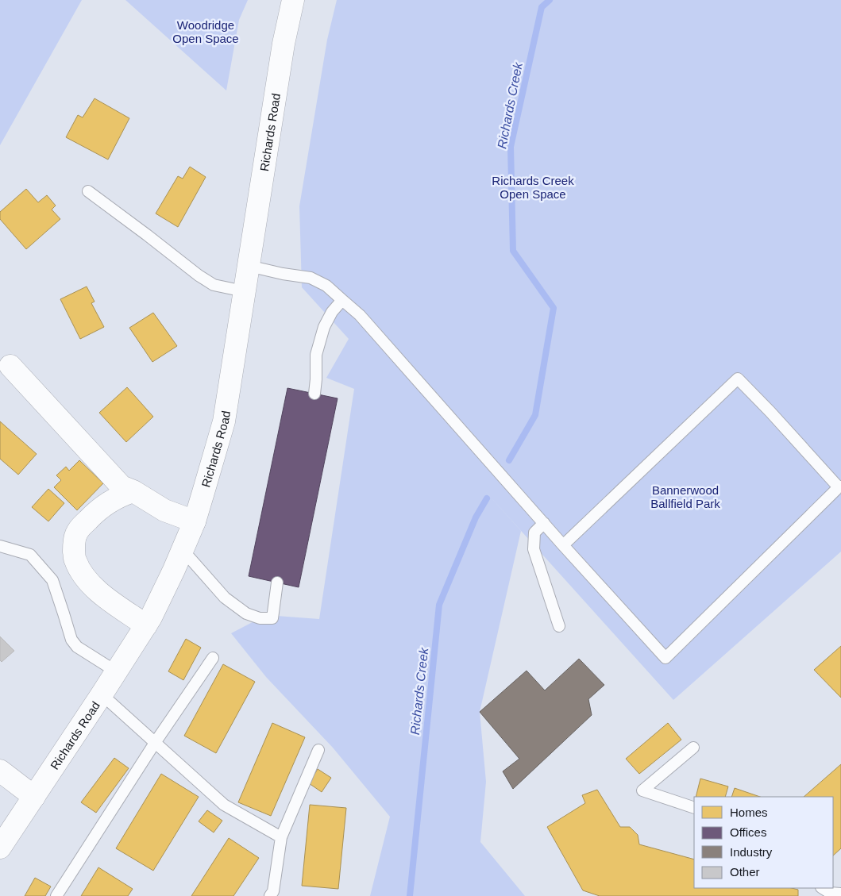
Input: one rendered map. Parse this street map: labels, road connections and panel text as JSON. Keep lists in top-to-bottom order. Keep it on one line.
{"streets":{"main road":["Richards Road"]},"water":["Richards Creek"],"parks":["Woodridge Open Space","Richards Creek Open Space","Bannerwood Ballfield Park"],"legend":["Homes","Offices","Industry","Other"]}
